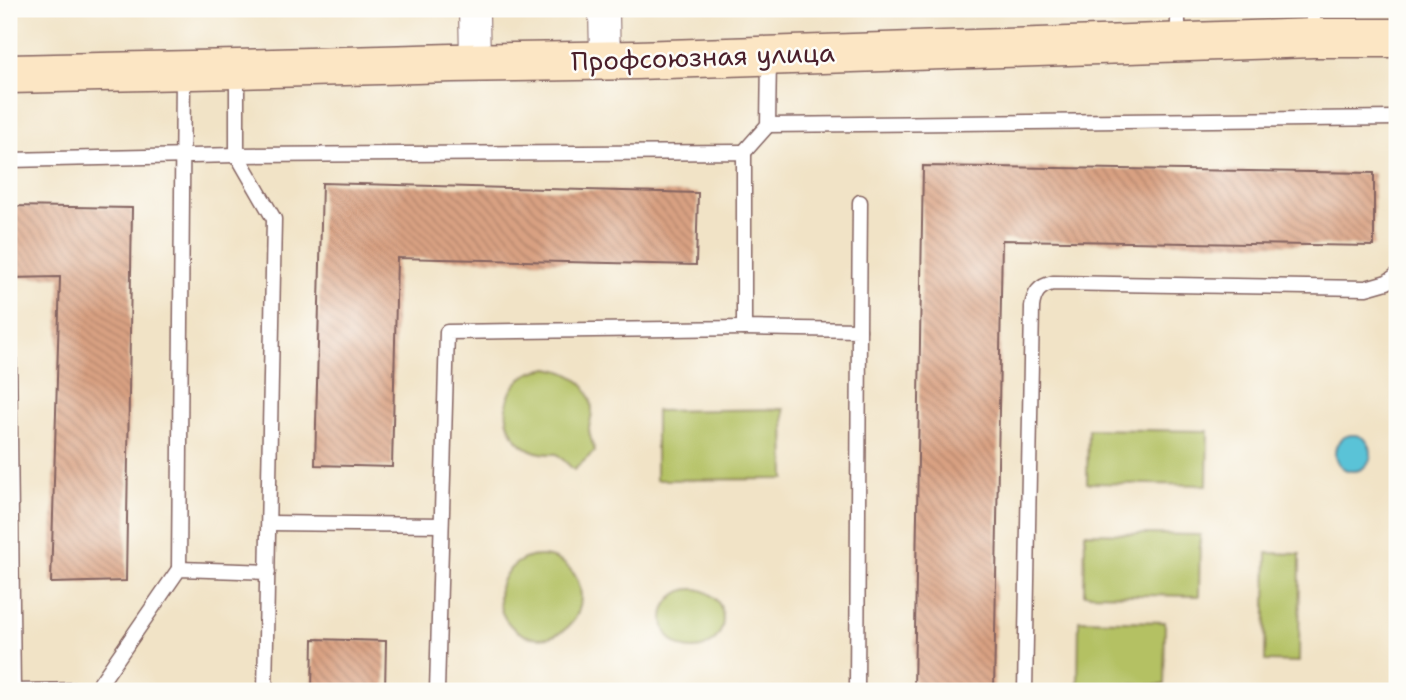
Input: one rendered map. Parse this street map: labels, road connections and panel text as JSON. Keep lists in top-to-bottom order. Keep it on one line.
{"streets":{"main road":["Профсоюзная улица"]}}
